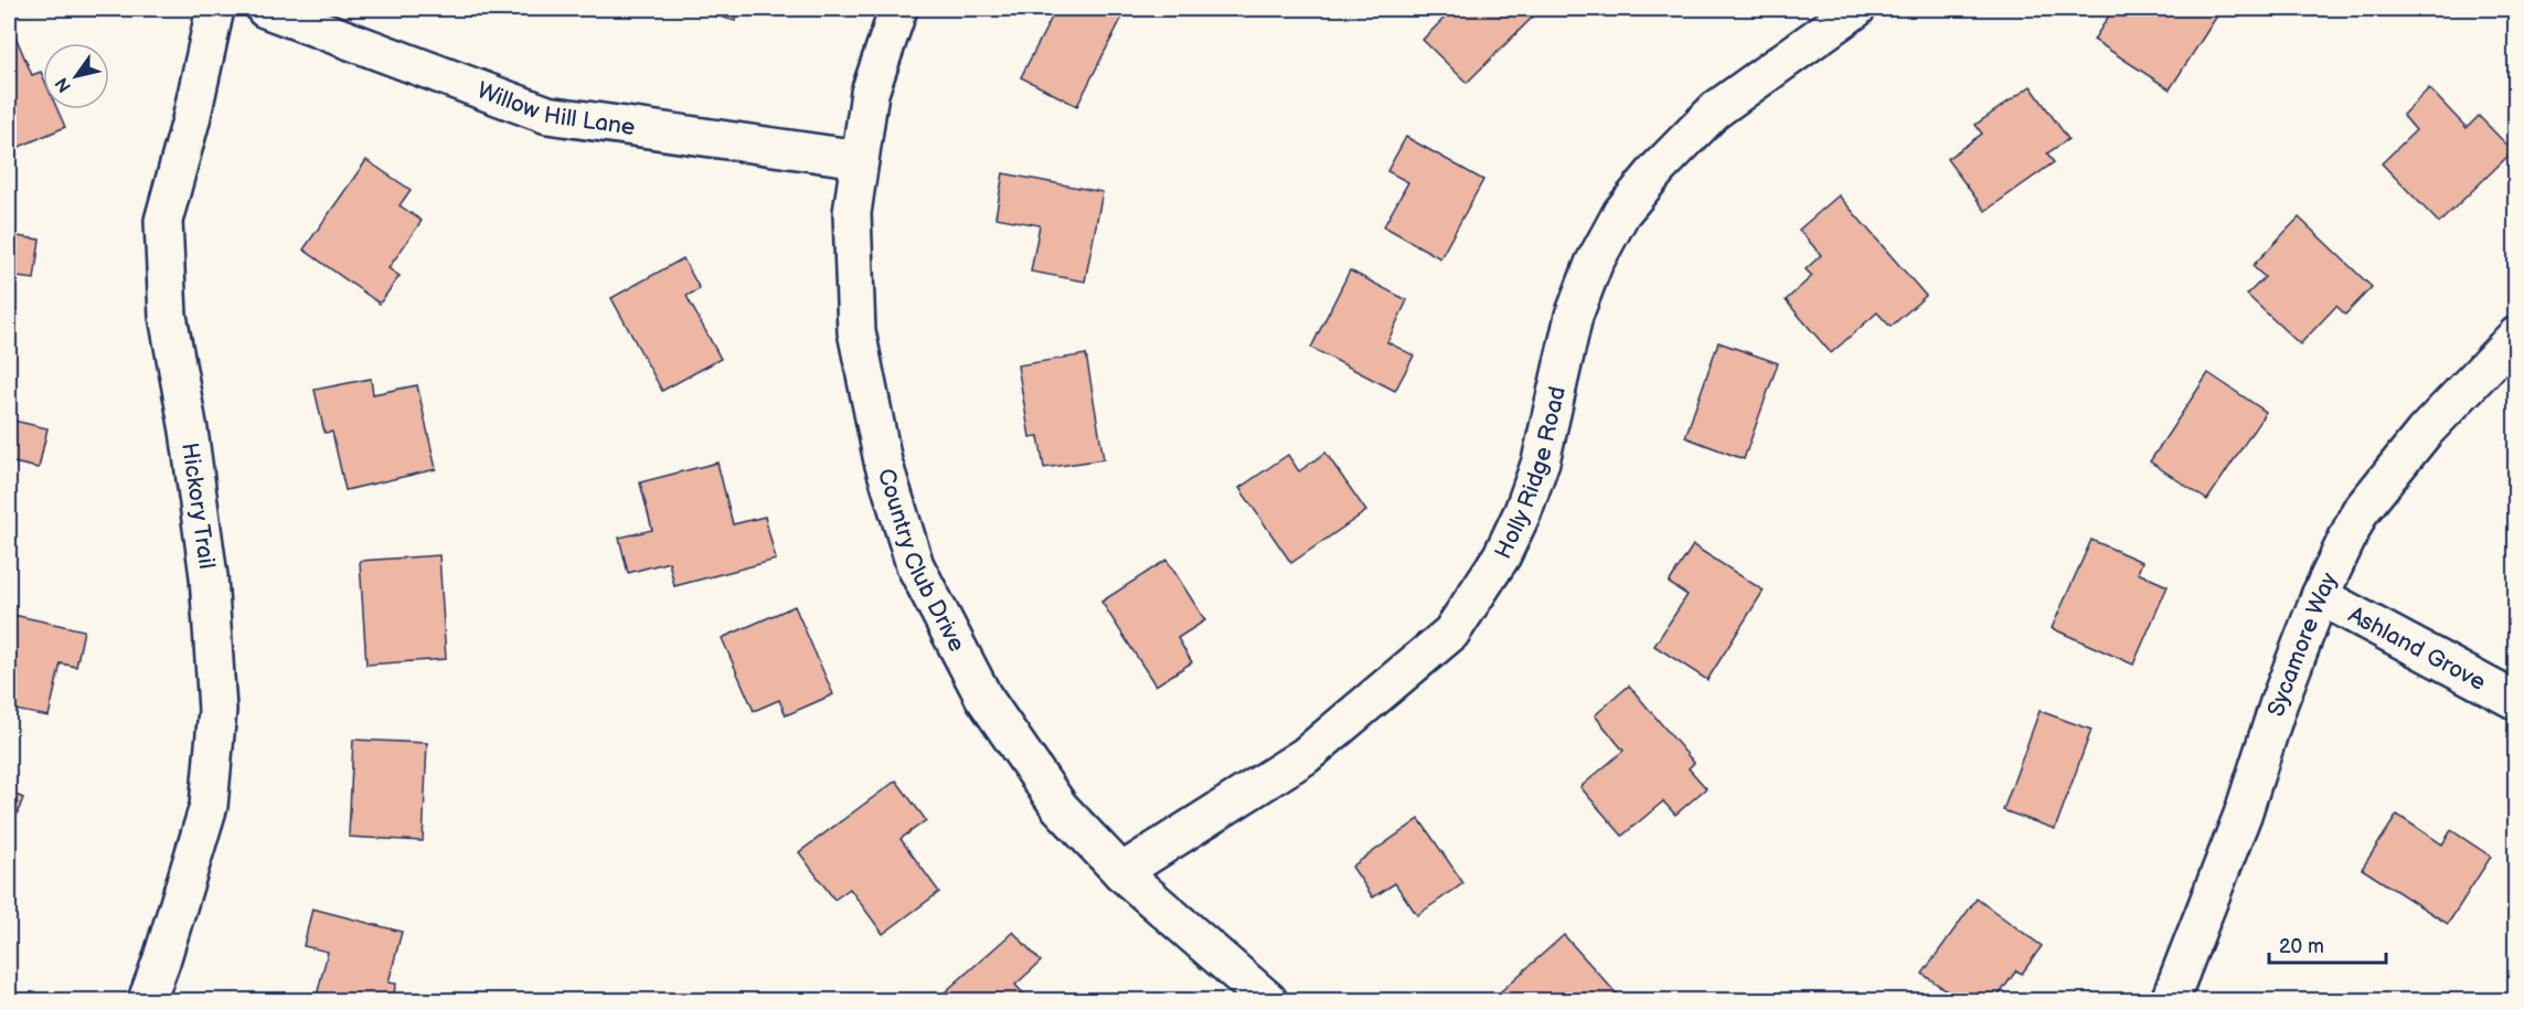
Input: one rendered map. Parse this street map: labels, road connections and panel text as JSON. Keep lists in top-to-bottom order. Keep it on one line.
{"streets":{"street":["Willow Hill Lane","Holly Ridge Road","Hickory Trail","Country Club Drive","Sycamore Way","Ashland Grove"]},"crossings":[["Willow Hill Lane","Country Club Drive"],["Holly Ridge Road","Country Club Drive"],["Sycamore Way","Ashland Grove"]],"scale_bar":"20 m","north":"bottom left"}
